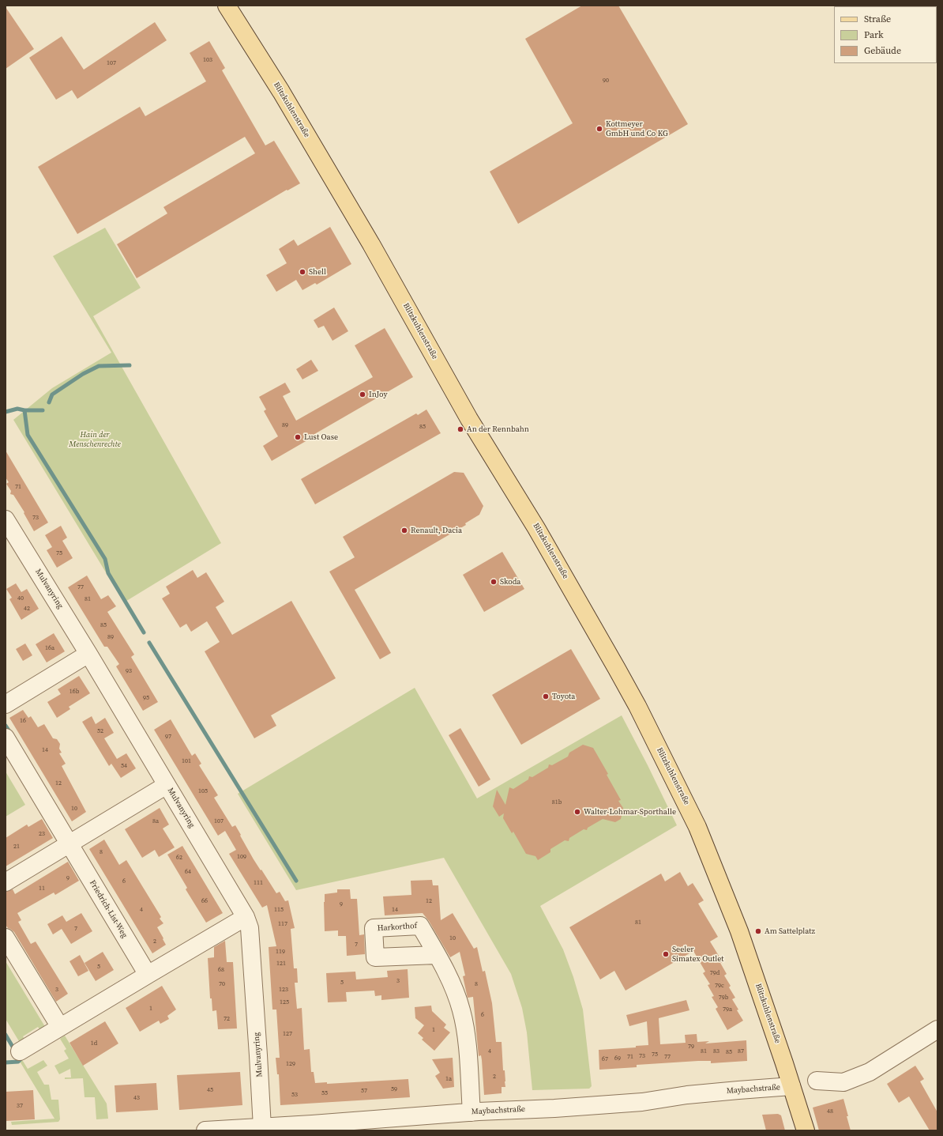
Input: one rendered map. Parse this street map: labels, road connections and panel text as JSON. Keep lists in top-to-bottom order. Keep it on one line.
{"streets":{"main road":["Blitzkuhlenstraße"],"street":["Mulvanyring","Friedrich-List-Weg","Maybachstraße"]},"crossings":[["Blitzkuhlenstraße","Maybachstraße"],["Mulvanyring","Maybachstraße"]],"parks":["Hain der Menschenrechte"],"places":["Kottmeyer GmbH und Co KG","Shell","InJoy","An der Rennbahn","Lust Oase","Renault, Dacia","Skoda","Toyota","Walter-Lohmar-Sporthalle","Am Sattelplatz","Seeler Simatex Outlet"],"house_numbers":["103","107","90","89","85","71","73","75","77","40","81","42","85","89","16a","93","16b","95","16","52","97","14","101","54","12","105","81b","10","8a","107","23","21","8","109","62","64","9","6","111","11","66","12","9","4","115","14","81","117","7","10","2","7","119","121","5","68","79d","3","5","70","8","79c","3","123","79b","125","1","79a","6","72","1","127","1d","79","4","81","83","87","85","75","73","71","77","69","67","129","2","1a","59","45","57","55","53","43","37","48"],"legend":["Straße","Park","Gebäude"]}
